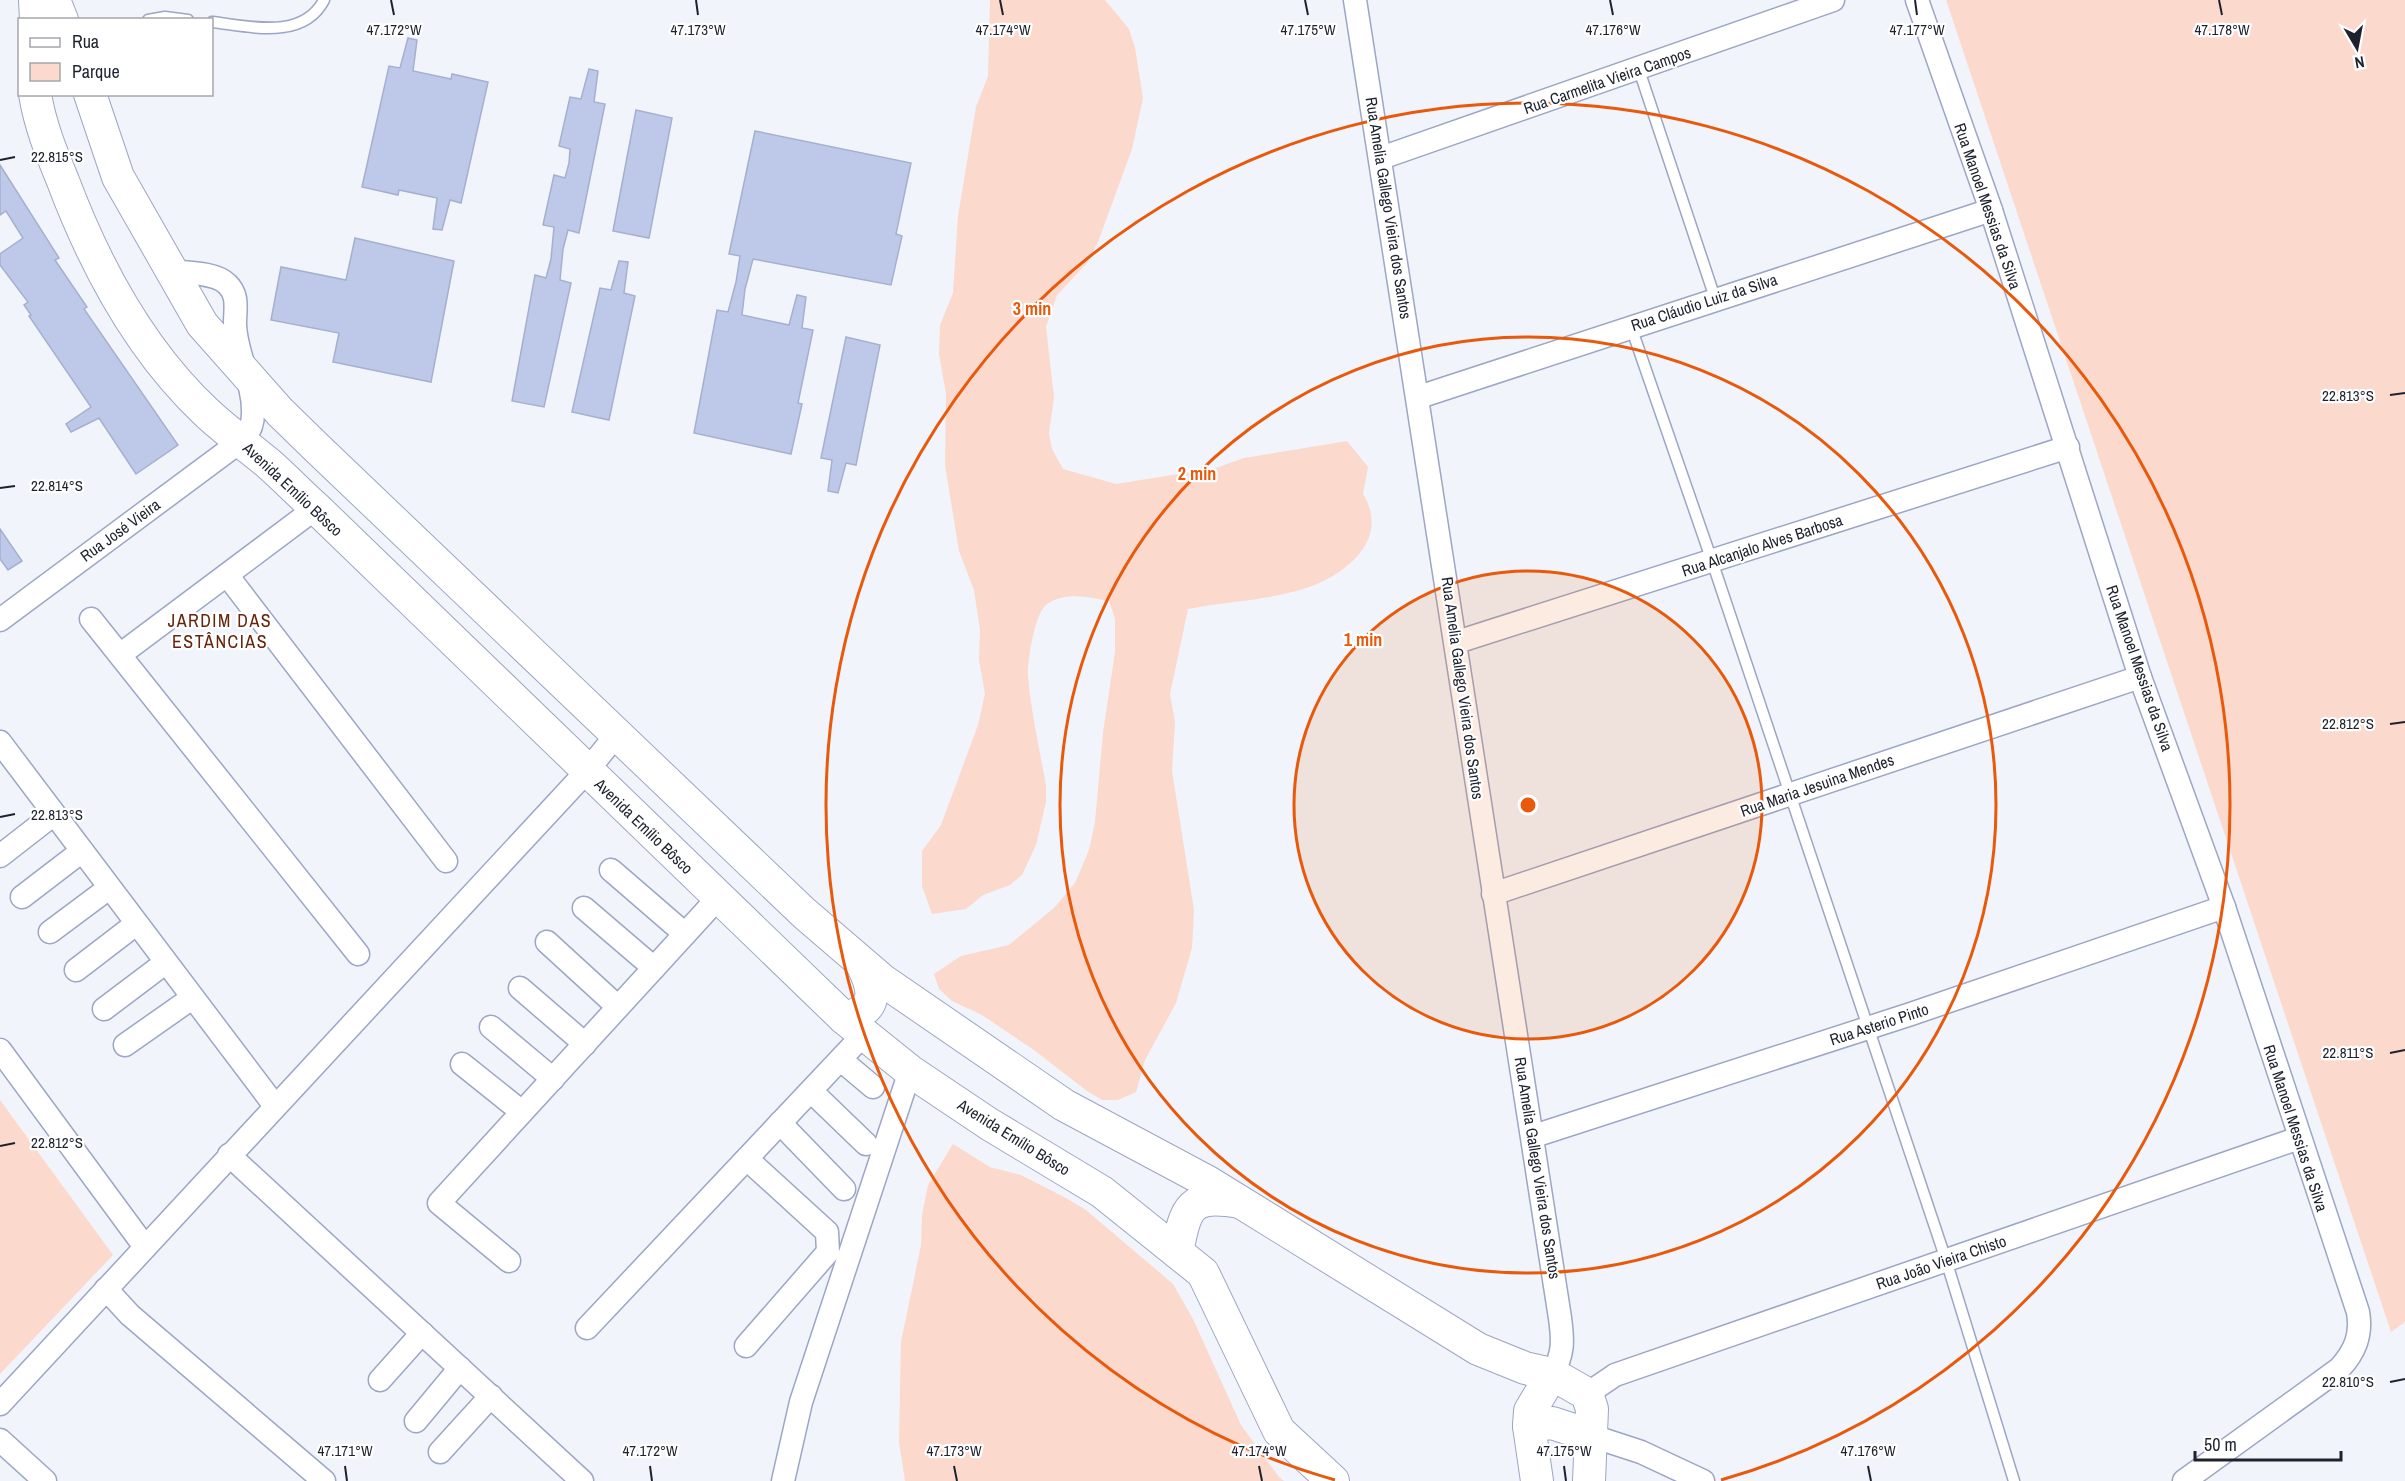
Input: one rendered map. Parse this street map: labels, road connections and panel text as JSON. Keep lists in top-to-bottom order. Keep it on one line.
{"streets":{"main road":["Avenida Emílio Bôsco"],"street":["Rua Carmelita Vieira Campos","Rua Manoel Messias da Silva","Rua Amelia Gallego Vieira dos Santos","Rua Cláudio Luiz da Silva","Rua José Vieira","Rua Alcanjalo Alves Barbosa","Rua Maria Jesuina Mendes","Rua Asterio Pinto","Rua João Vieira Chisto"]},"crossings":[["Rua Carmelita Vieira Campos","Rua Amelia Gallego Vieira dos Santos"],["Rua Manoel Messias da Silva","Rua Cláudio Luiz da Silva"],["Rua Manoel Messias da Silva","Rua Alcanjalo Alves Barbosa"],["Rua Manoel Messias da Silva","Rua Maria Jesuina Mendes"],["Rua Manoel Messias da Silva","Rua Asterio Pinto"],["Rua Manoel Messias da Silva","Rua João Vieira Chisto"],["Rua Amelia Gallego Vieira dos Santos","Rua Cláudio Luiz da Silva"],["Rua Amelia Gallego Vieira dos Santos","Rua Alcanjalo Alves Barbosa"],["Rua Amelia Gallego Vieira dos Santos","Rua Maria Jesuina Mendes"],["Rua Amelia Gallego Vieira dos Santos","Rua Asterio Pinto"],["Avenida Emílio Bôsco","Rua José Vieira"]],"districts":["JARDIM DAS ESTÂNCIAS"],"legend":["Rua","Parque"],"scale_bar":"50 m","north":"bottom","coordinates":["47.172°W","47.173°W","47.174°W","47.175°W","47.176°W","47.177°W","47.178°W","22.815°S","22.813°S","22.814°S","22.812°S","22.811°S","22.810°S","47.171°W"],"rings":["3 min","2 min","1 min"]}
